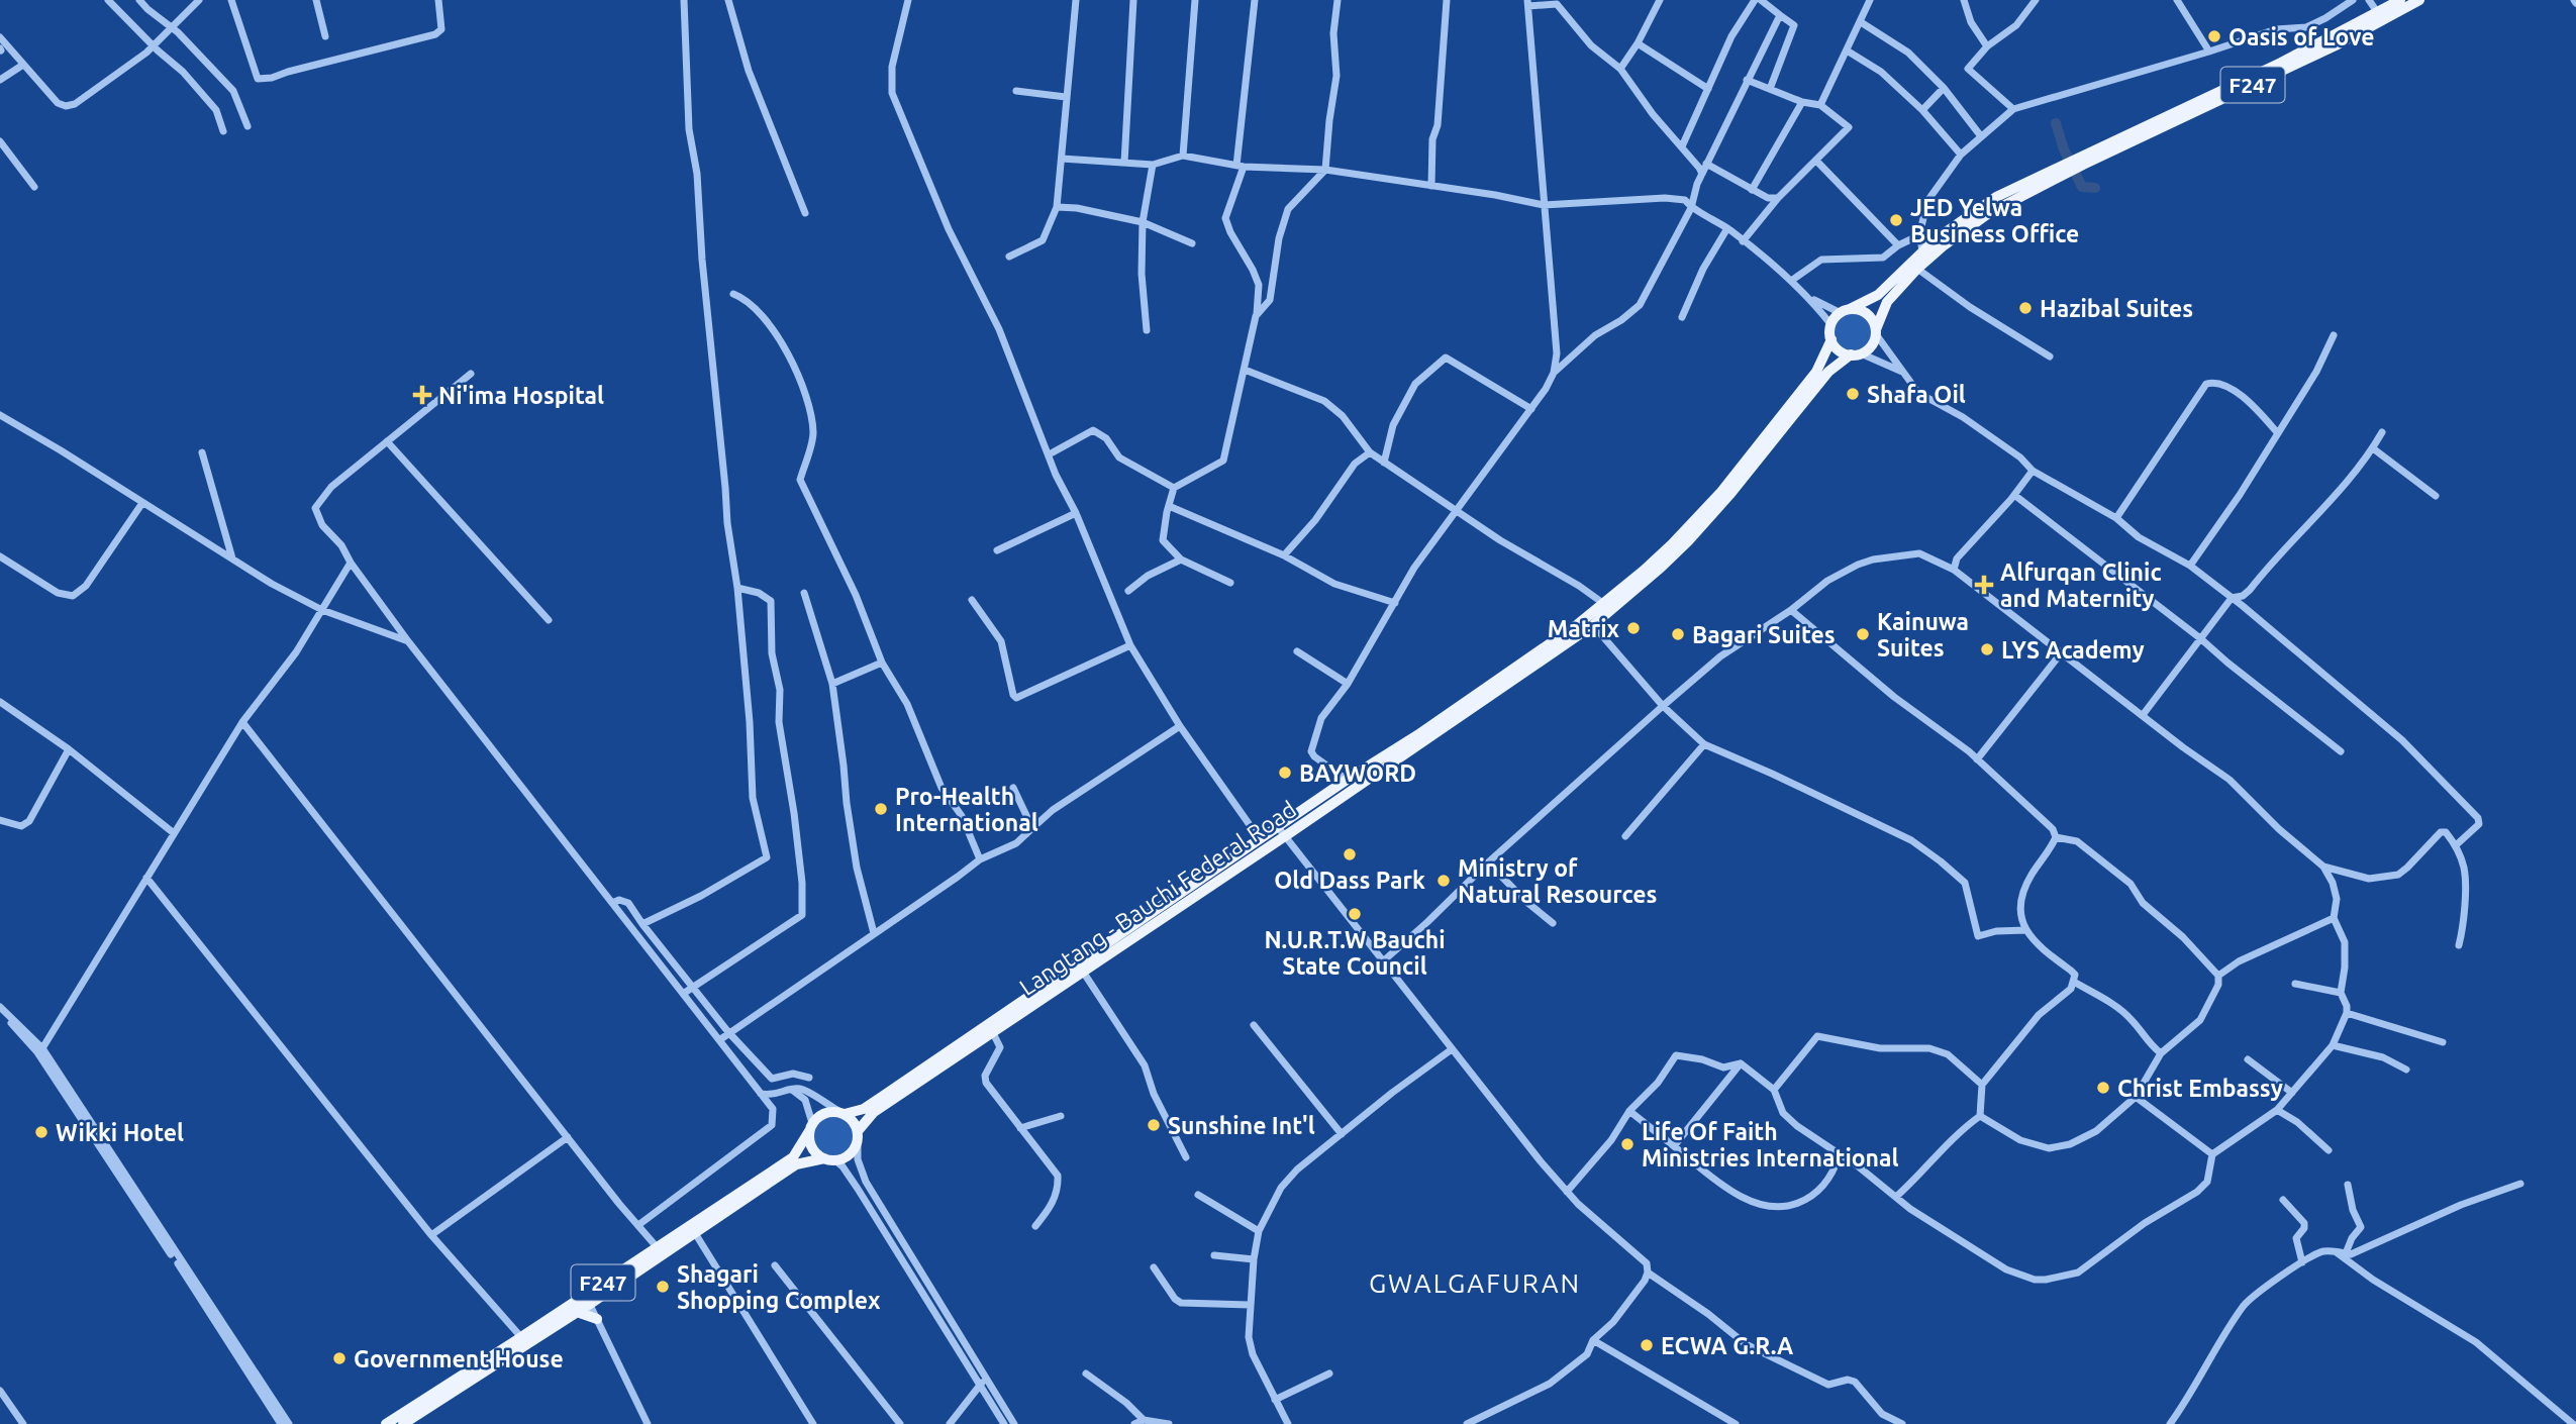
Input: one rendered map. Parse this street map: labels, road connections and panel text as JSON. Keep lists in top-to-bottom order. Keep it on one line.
{"streets":{"main road":["F247","Langtang - Bauchi Federal Road"]},"crossings":[["F247","Langtang - Bauchi Federal Road"]],"districts":["GWALGAFURAN"],"places":{"other":["Oasis of Love","JED Yelwa Business Office","Hazibal Suites","Shafa Oil","Matrix","Bagari Suites","Kainuwa Suites","LYS Academy","BAYWORD","Pro-Health International","Old Dass Park","Ministry of Natural Resources","N.U.R.T.W Bauchi State Council","Christ Embassy","Sunshine Int'l","Wikki Hotel","Life Of Faith Ministries International","Shagari Shopping Complex","ECWA G.R.A","Government House"],"health":["Ni'ima Hospital","Alfurqan Clinic and Maternity"]}}
